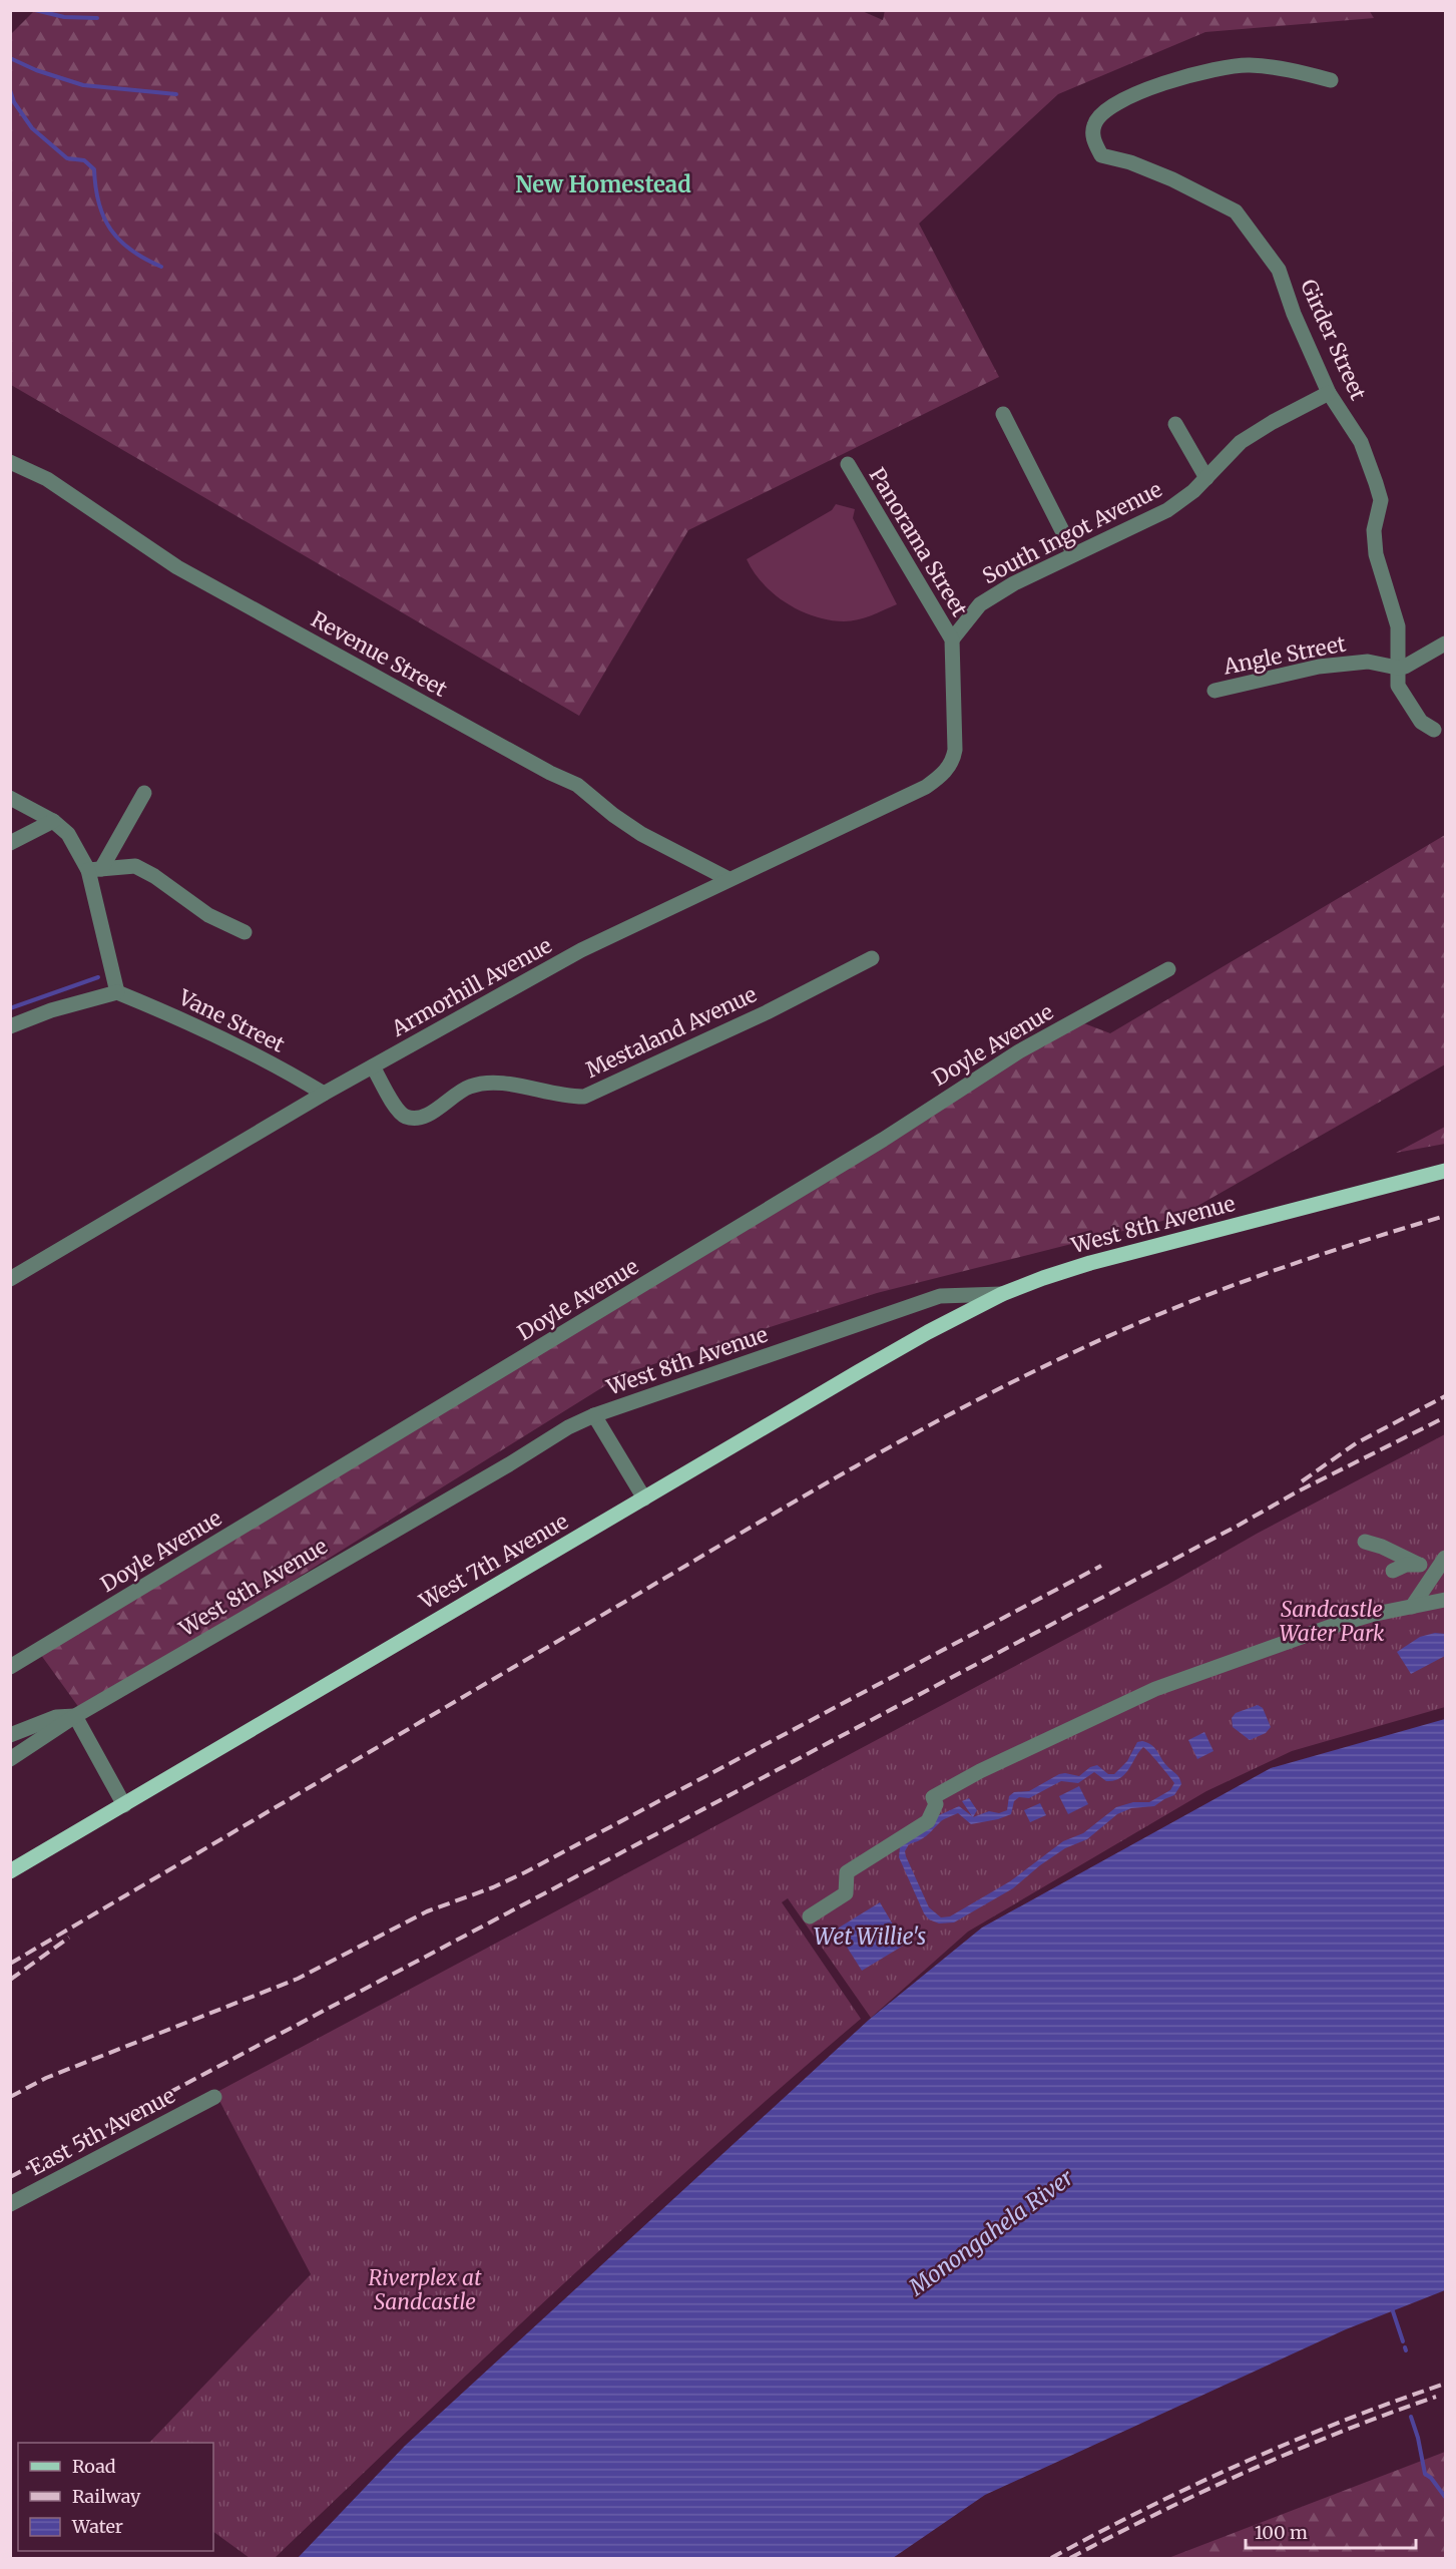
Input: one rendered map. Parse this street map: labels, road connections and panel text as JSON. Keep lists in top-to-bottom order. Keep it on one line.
{"streets":{"main road":["West 8th Avenue","West 7th Avenue"],"street":["Girder Street","South Ingot Avenue","Panorama Street","Revenue Street","Angle Street","Armorhill Avenue","Vane Street","Mestaland Avenue","Doyle Avenue","East 5th Avenue"]},"crossings":[["Girder Street","South Ingot Avenue"],["Girder Street","Angle Street"],["South Ingot Avenue","Panorama Street"],["Panorama Street","Armorhill Avenue"],["Revenue Street","Armorhill Avenue"],["Armorhill Avenue","Vane Street"],["Armorhill Avenue","Mestaland Avenue"],["West 8th Avenue","West 7th Avenue"]],"districts":["New Homestead"],"water":["Wet Willie's","Monongahela River"],"parks":["Sandcastle Water Park","Riverplex at Sandcastle"],"legend":["Road","Railway","Water"],"scale_bar":"100 m"}
